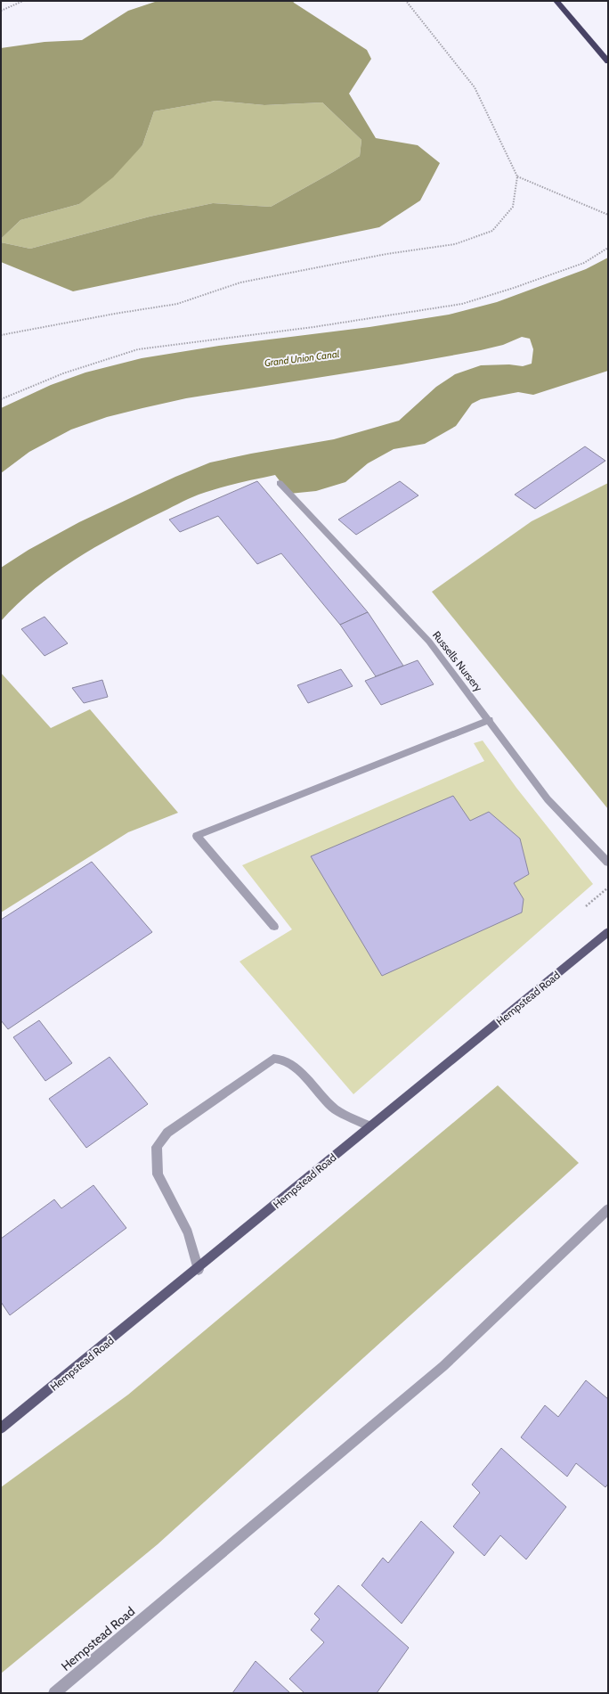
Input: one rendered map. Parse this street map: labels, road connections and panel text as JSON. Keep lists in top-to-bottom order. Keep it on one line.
{"streets":{"main road":["Hempstead Road"],"street":["Russells Nursery"]},"water":["Grand Union Canal"]}
